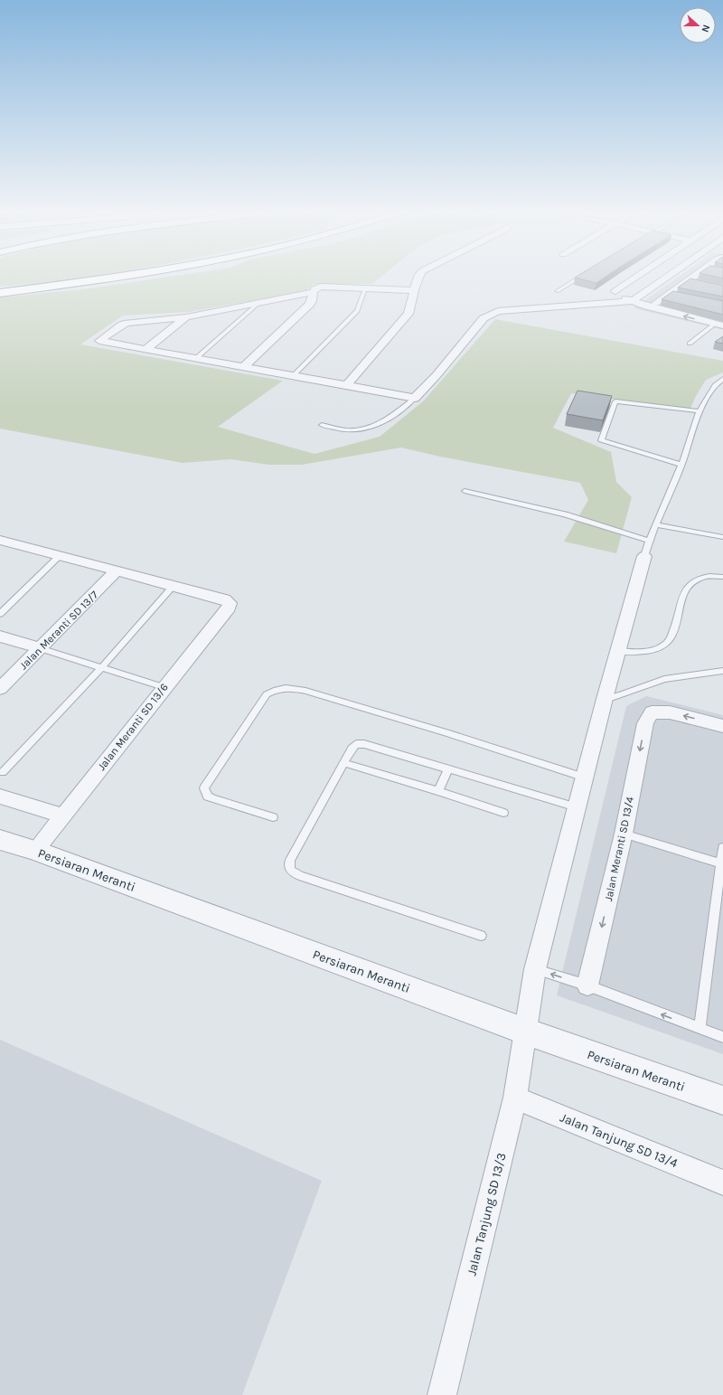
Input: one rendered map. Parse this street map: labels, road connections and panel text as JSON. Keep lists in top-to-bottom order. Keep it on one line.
{"streets":{"street":["Jalan Meranti SD 13/7","Jalan Meranti SD 13/6","Jalan Meranti SD 13/4","Persiaran Meranti","Jalan Tanjung SD 13/4","Jalan Tanjung SD 13/3"]},"crossings":[["Jalan Meranti SD 13/6","Persiaran Meranti"],["Persiaran Meranti","Jalan Tanjung SD 13/3"],["Jalan Tanjung SD 13/4","Jalan Tanjung SD 13/3"]],"one_way":["Jalan Meranti SD 13/4"],"north":"right"}
